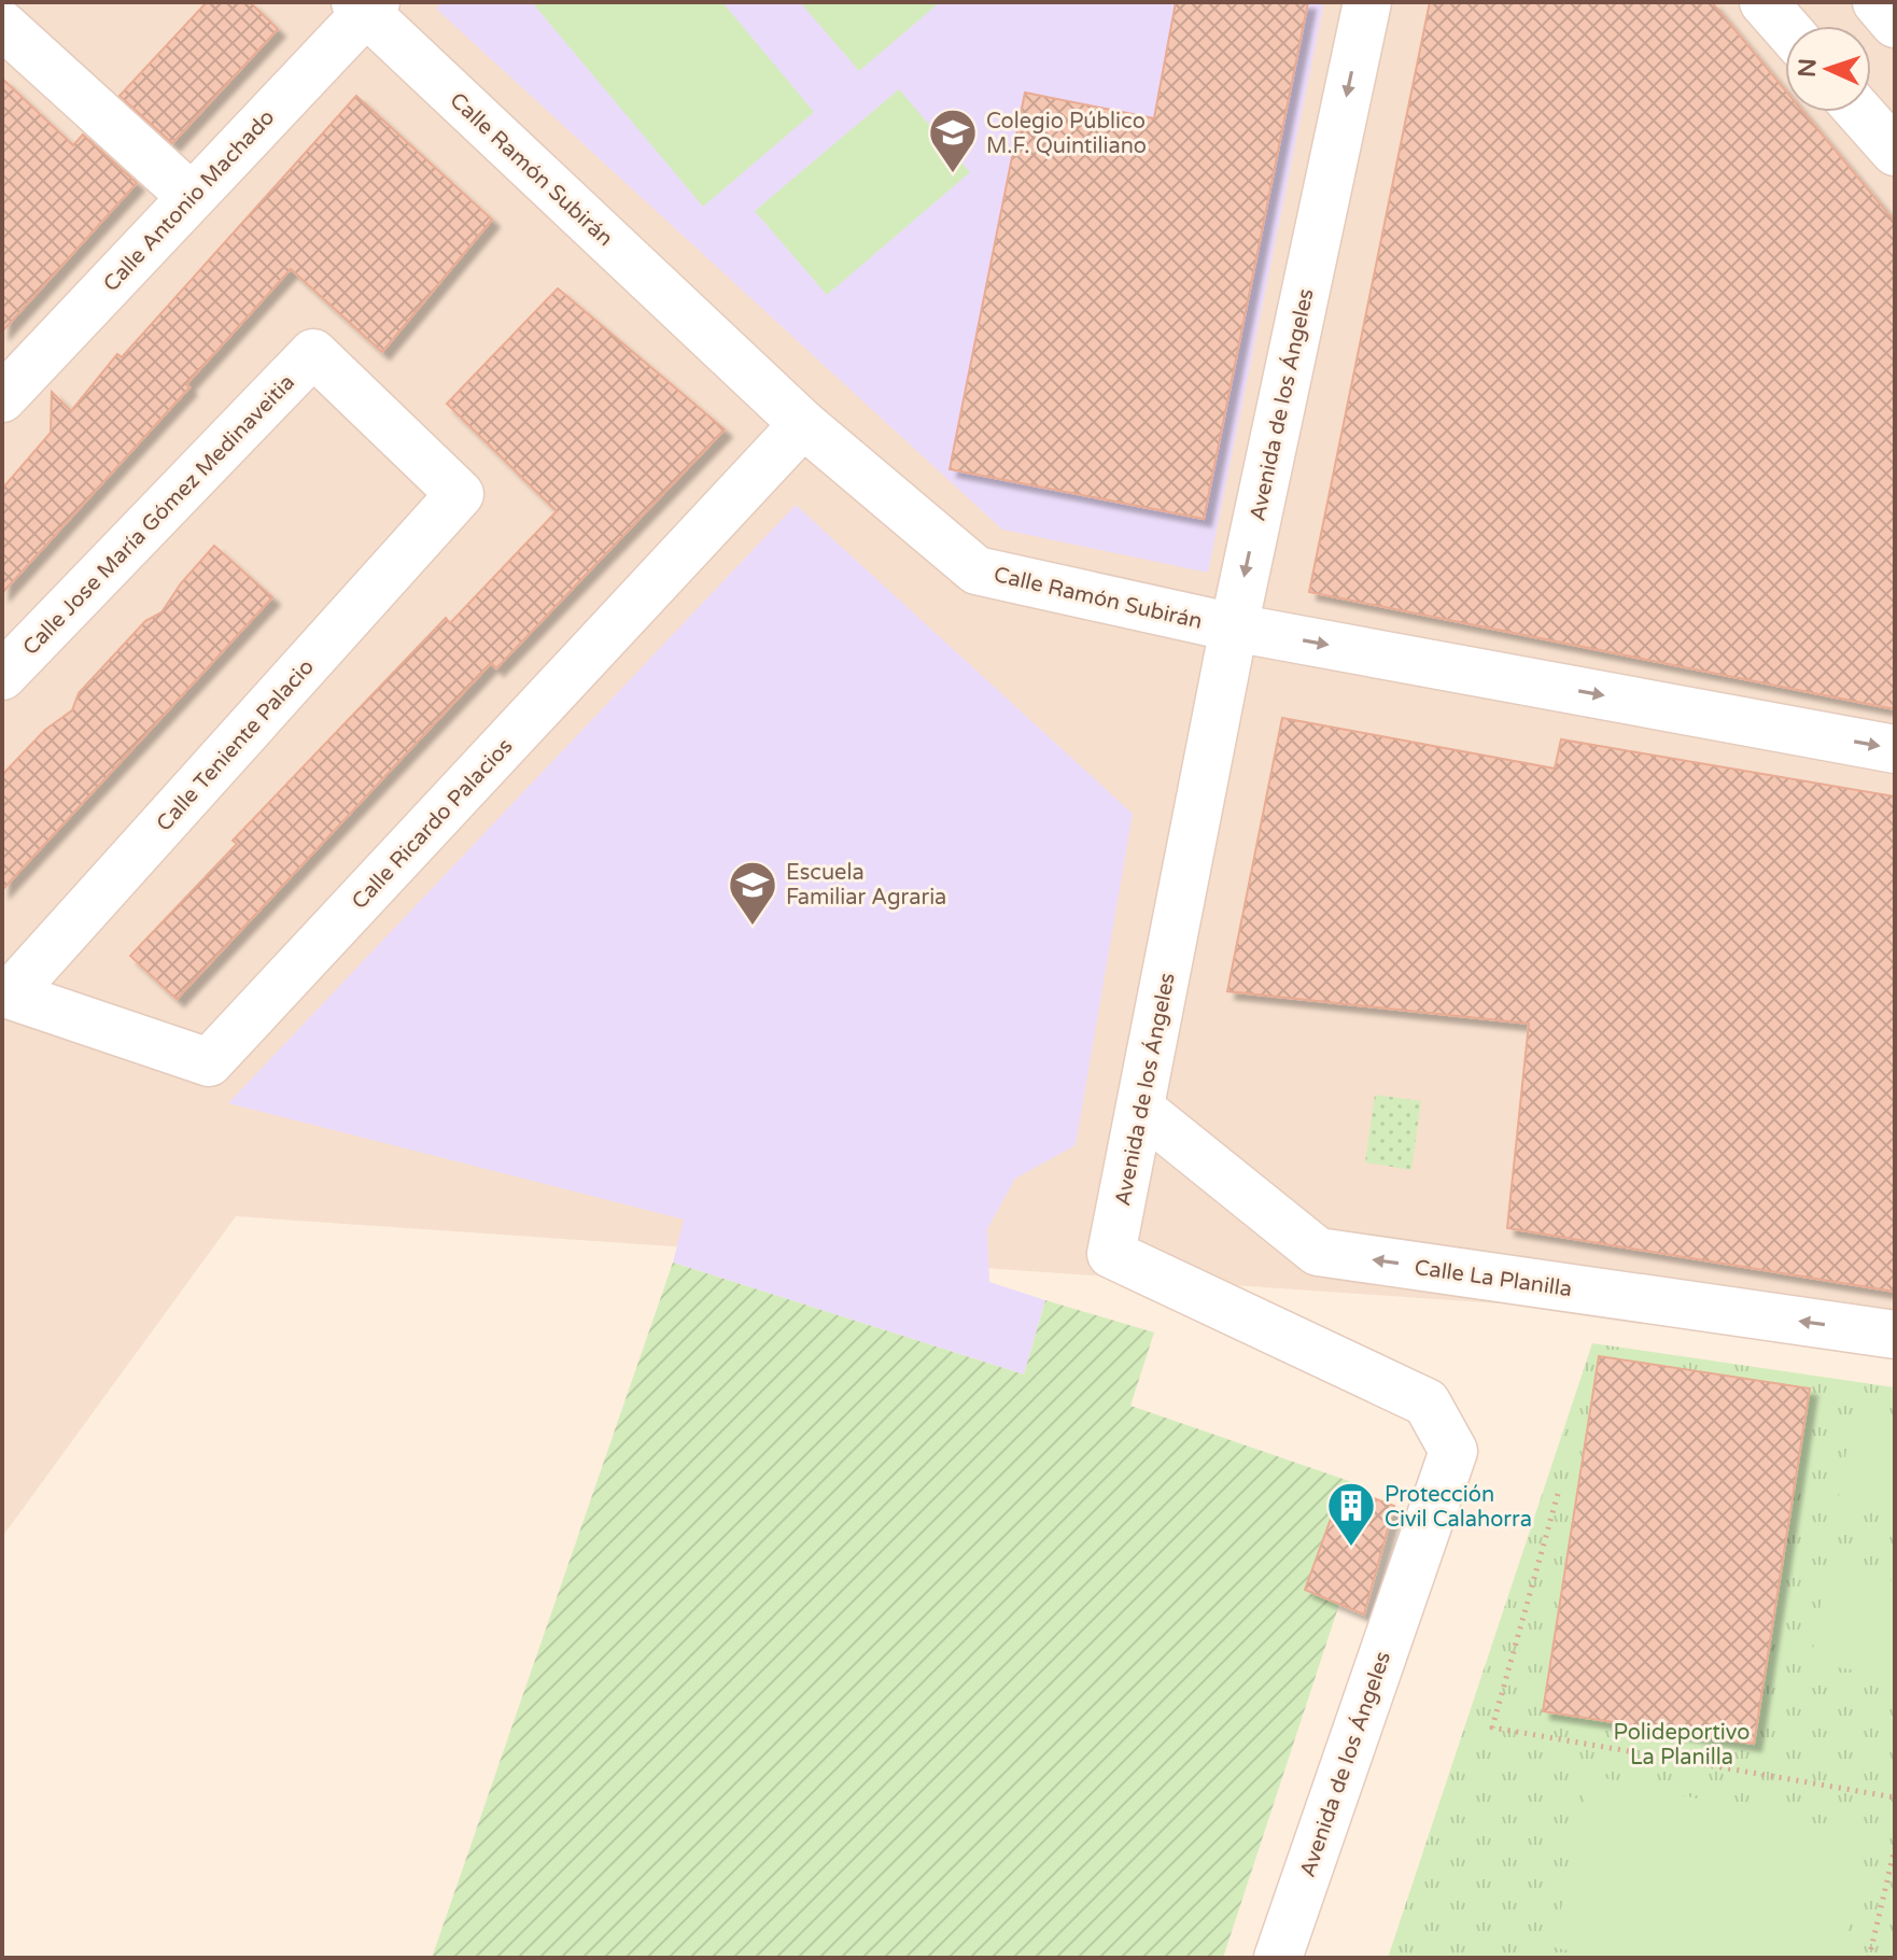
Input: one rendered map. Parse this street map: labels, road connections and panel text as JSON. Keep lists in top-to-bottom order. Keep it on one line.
{"streets":{"street":["Calle Ramón Subirán","Calle Antonio Machado","Avenida de los Ángeles","Calle Jose María Gómez Medinaveitia","Calle Teniente Palacio","Calle Ricardo Palacios","Calle La Planilla"]},"crossings":[["Calle Ramón Subirán","Calle Antonio Machado"],["Calle Ramón Subirán","Avenida de los Ángeles"],["Calle Ramón Subirán","Calle Ricardo Palacios"],["Avenida de los Ángeles","Calle La Planilla"],["Calle Jose María Gómez Medinaveitia","Calle Teniente Palacio"],["Calle Teniente Palacio","Calle Ricardo Palacios"]],"one_way":["Calle Ramón Subirán","Calle La Planilla"],"parks":["Polideportivo La Planilla"],"places":{"school or university":["Colegio Público M.F. Quintiliano","Escuela Familiar Agraria"],"building":["Protección Civil Calahorra"]},"north":"left"}
